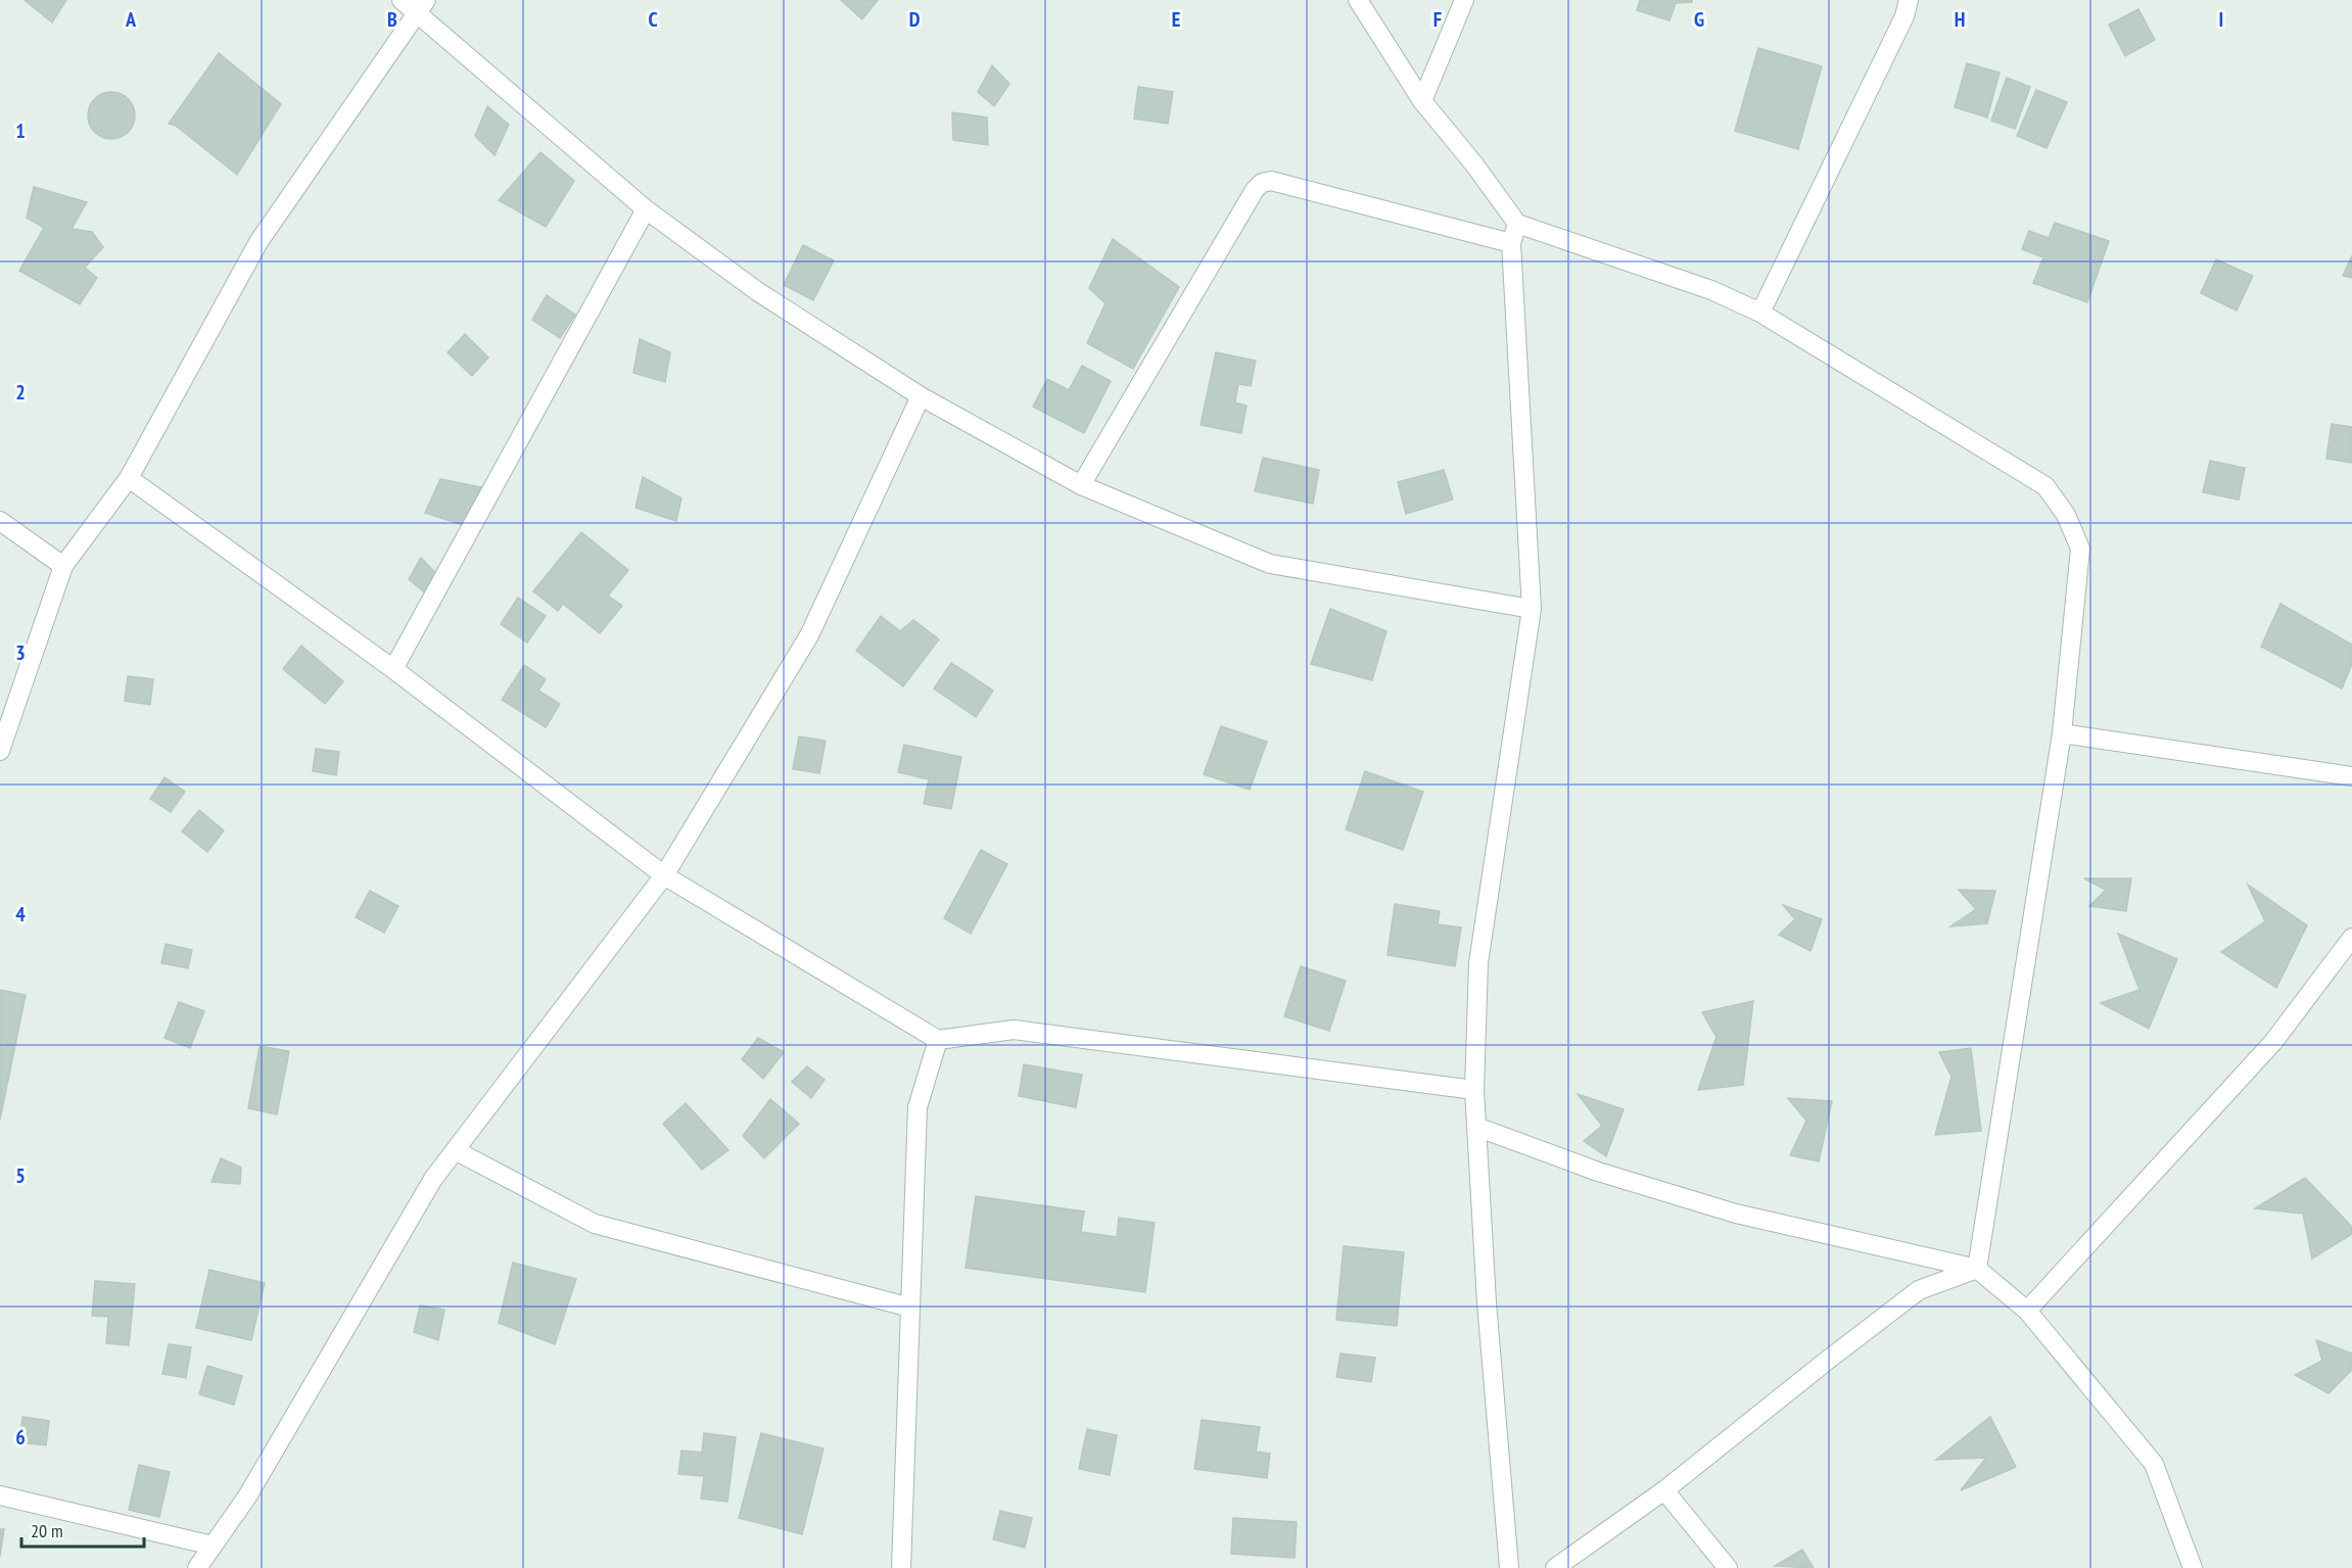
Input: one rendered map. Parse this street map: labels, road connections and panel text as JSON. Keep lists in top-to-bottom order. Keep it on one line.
{"scale_bar":"20 m","grid":{"columns":["A","B","C","D","E","F","G","H","I"],"rows":["1","2","3","4","5","6"]}}
